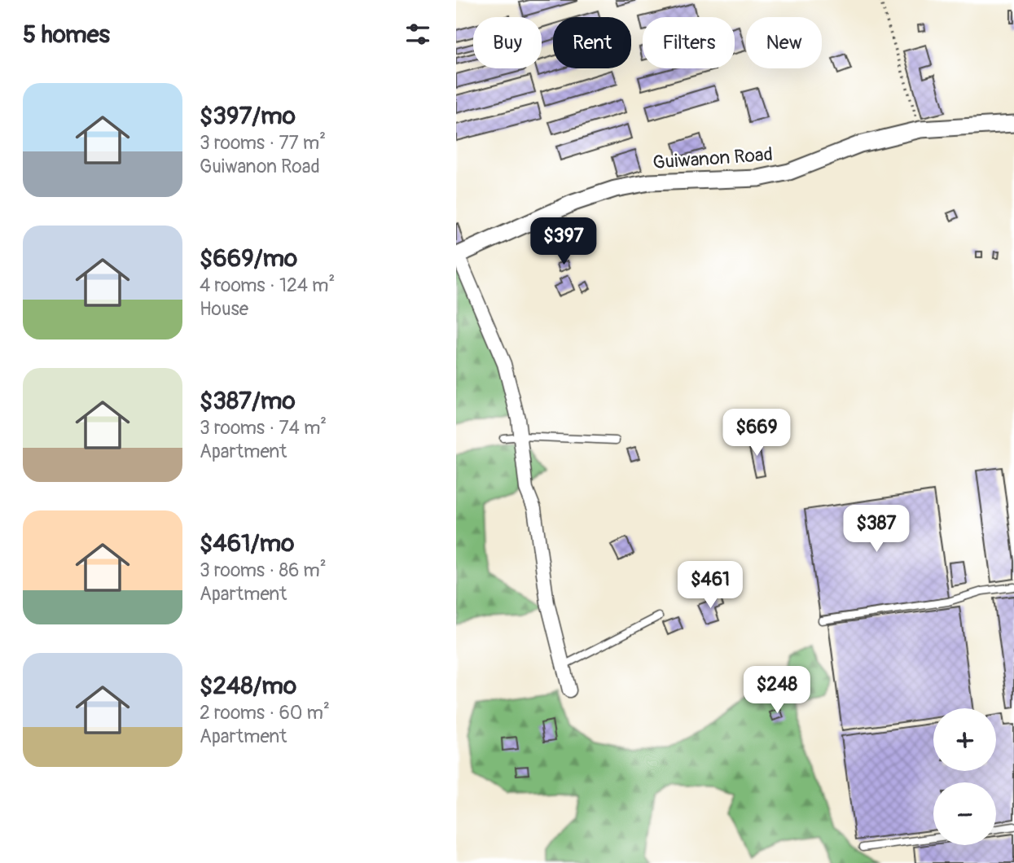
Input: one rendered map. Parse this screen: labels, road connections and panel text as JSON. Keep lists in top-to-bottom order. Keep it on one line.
{"streets":{"street":["Guiwanon Road"]},"page":{"heading":"5 homes","chip":["Buy","Rent","Filters","New"],"list":[{"name":"$397/mo","note":"3 rooms · 77 m² · Guiwanon Road"},{"name":"$669/mo","note":"4 rooms · 124 m² · House"},{"name":"$387/mo","note":"3 rooms · 74 m² · Apartment"},{"name":"$461/mo","note":"3 rooms · 86 m² · Apartment"},{"name":"$248/mo","note":"2 rooms · 60 m² · Apartment"}],"price":["$397","$669","$387","$461","$248"],"map_buttons":["+","−"]}}
